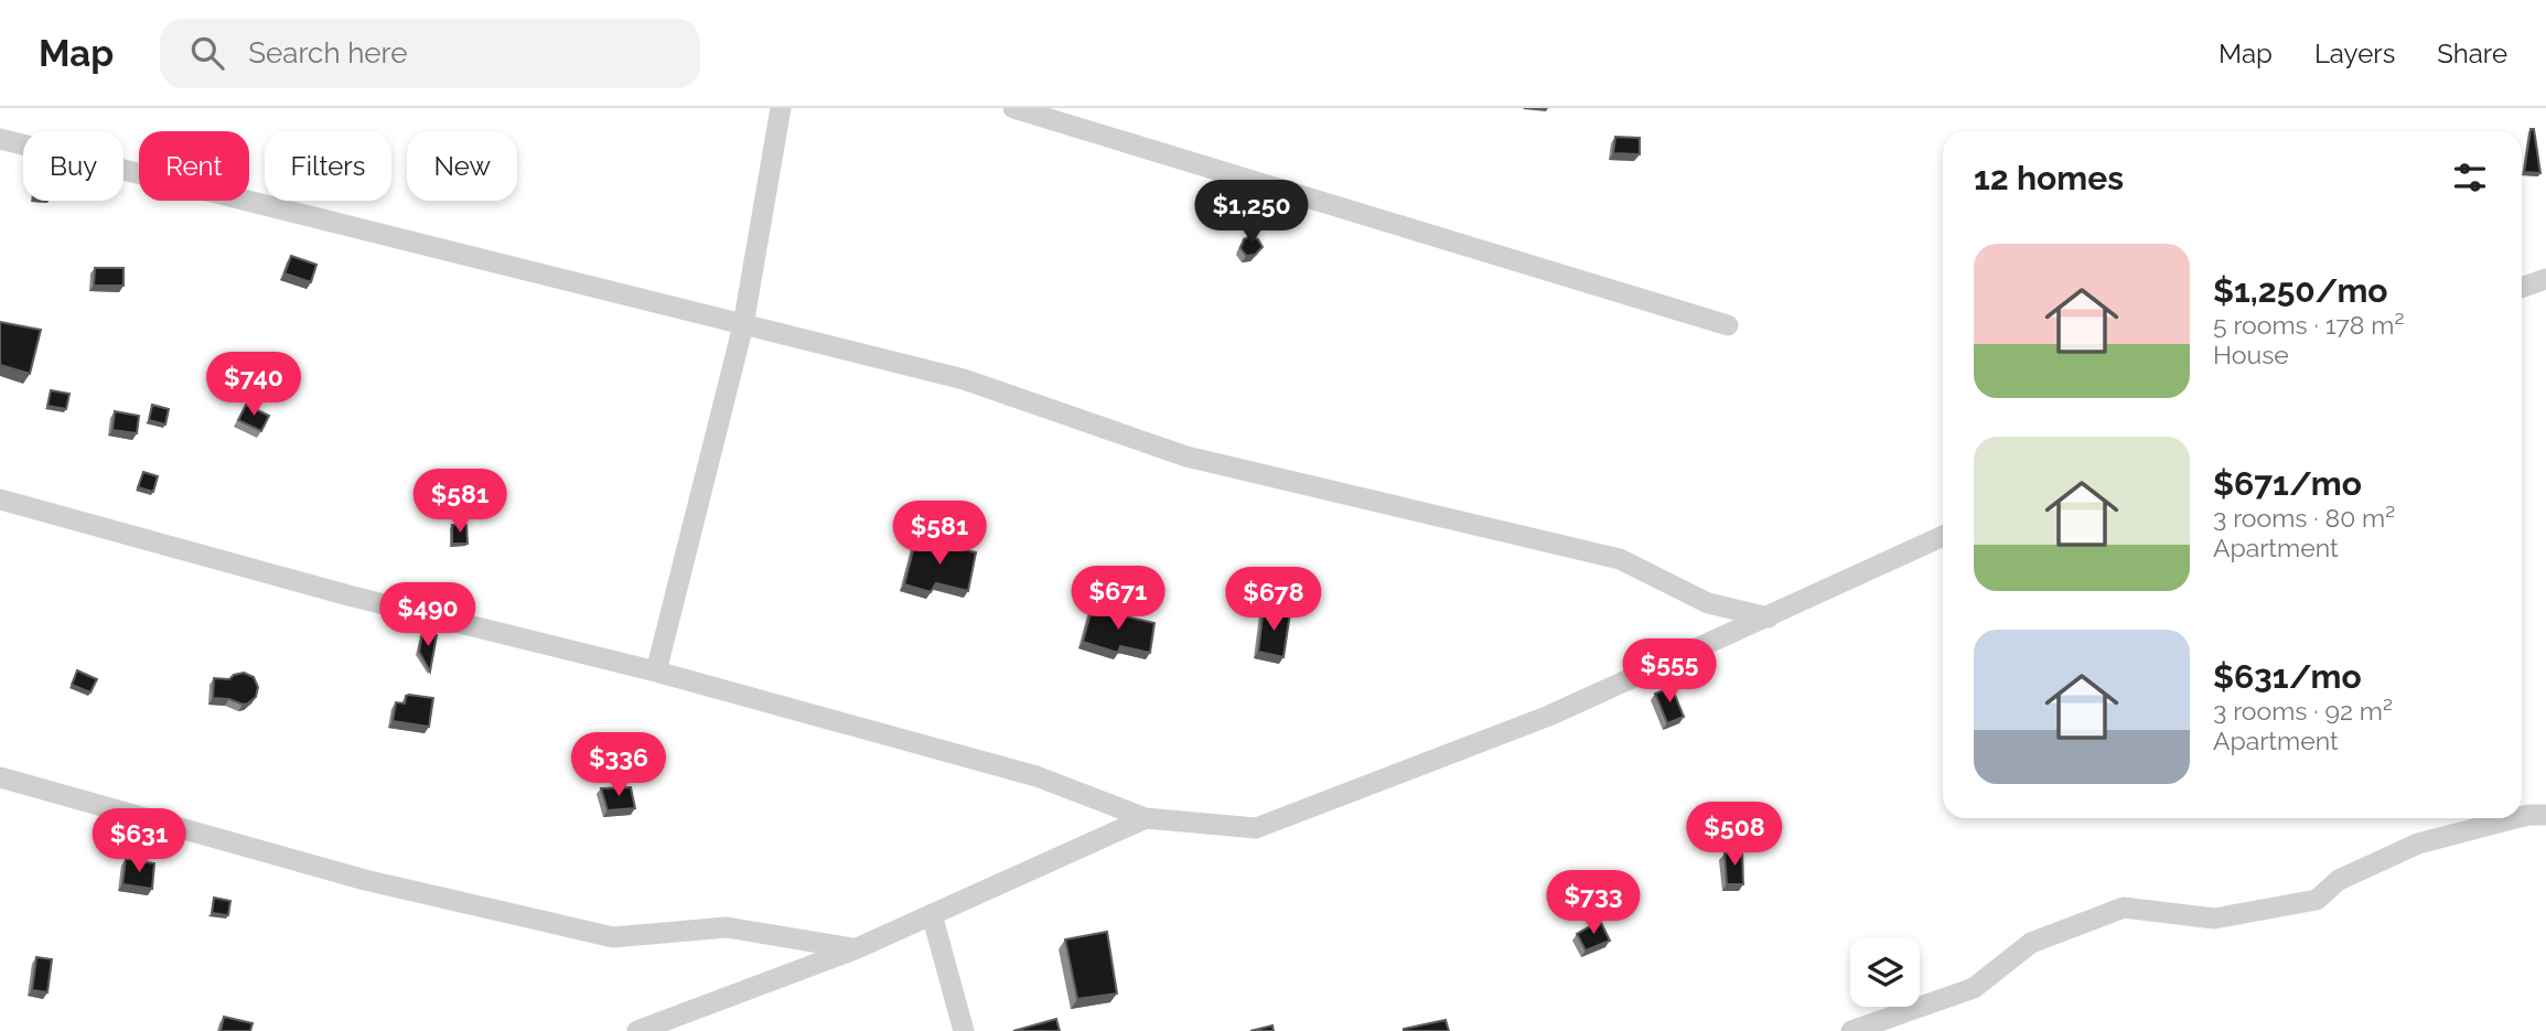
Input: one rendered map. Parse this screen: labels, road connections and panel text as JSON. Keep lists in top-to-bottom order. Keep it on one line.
{"page":{"header":"Map","search":"Search here","nav":["Map","Layers","Share"],"chip":["Buy","Rent","Filters","New"],"heading":"12 homes","price":["$1,250","$740","$581","$581","$671","$678","$490","$555","$336","$508","$631","$733"],"list":[{"name":"$1,250/mo","note":"5 rooms · 178 m² · House"},{"name":"$671/mo","note":"3 rooms · 80 m² · Apartment"},{"name":"$631/mo","note":"3 rooms · 92 m² · Apartment"}]}}
